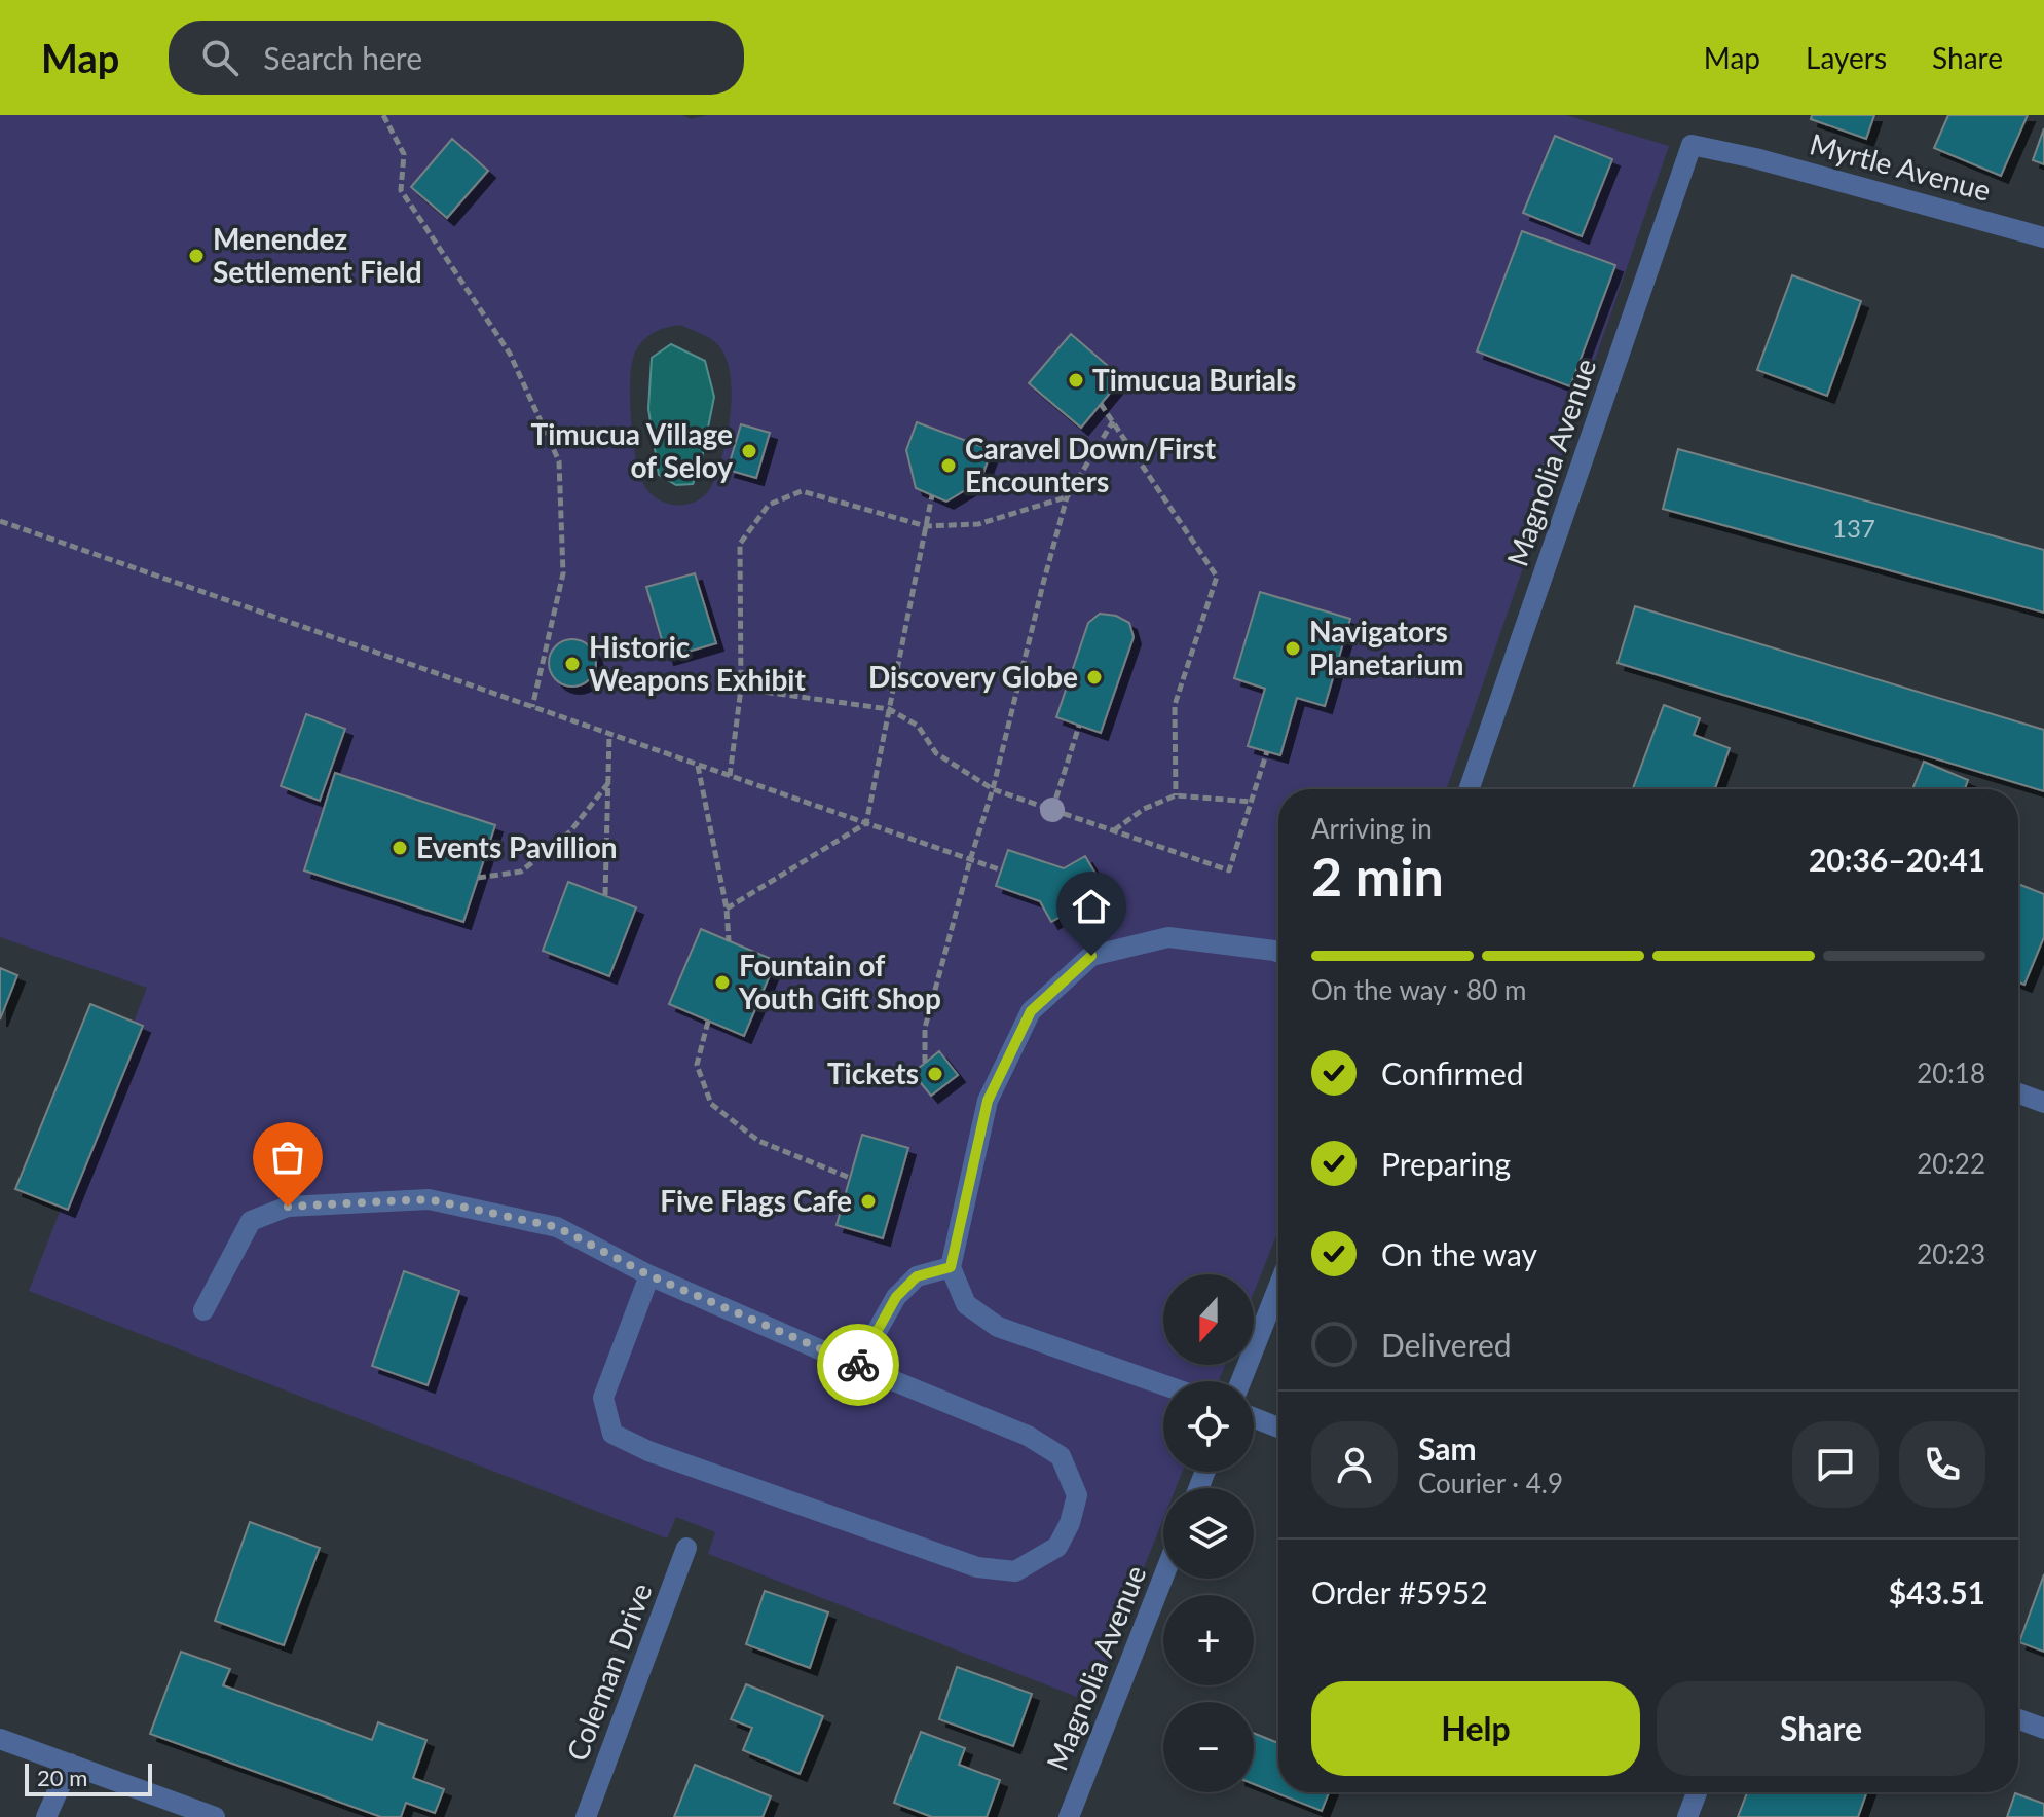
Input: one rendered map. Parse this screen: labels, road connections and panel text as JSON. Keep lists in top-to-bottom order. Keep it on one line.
{"streets":{"street":["Myrtle Avenue","Magnolia Avenue","Coleman Drive"]},"crossings":[["Myrtle Avenue","Magnolia Avenue"]],"places":["Menendez Settlement Field","Timucua Burials","Timucua Village of Seloy","Caravel Down/First Encounters","Navigators Planetarium","Historic Weapons Exhibit","Discovery Globe","Events Pavillion","Fountain of Youth Gift Shop","Tickets","Five Flags Cafe"],"house_numbers":["137"],"scale_bar":"20 m","north":"bottom","page":{"header":"Map","search":"Search here","nav":["Map","Layers","Share"],"heading":["2 min","Arriving in","20:36–20:41"],"panel":["Sam","Courier · 4.9","Order #5952","$43.51"],"bar":"On the way · 80 m","list":[["Confirmed","20:18"],["Preparing","20:22"],["On the way","20:23"],"Delivered"],"map_buttons":["+","−"],"buttons":["Help","Share"],"scale":"20 m"}}
